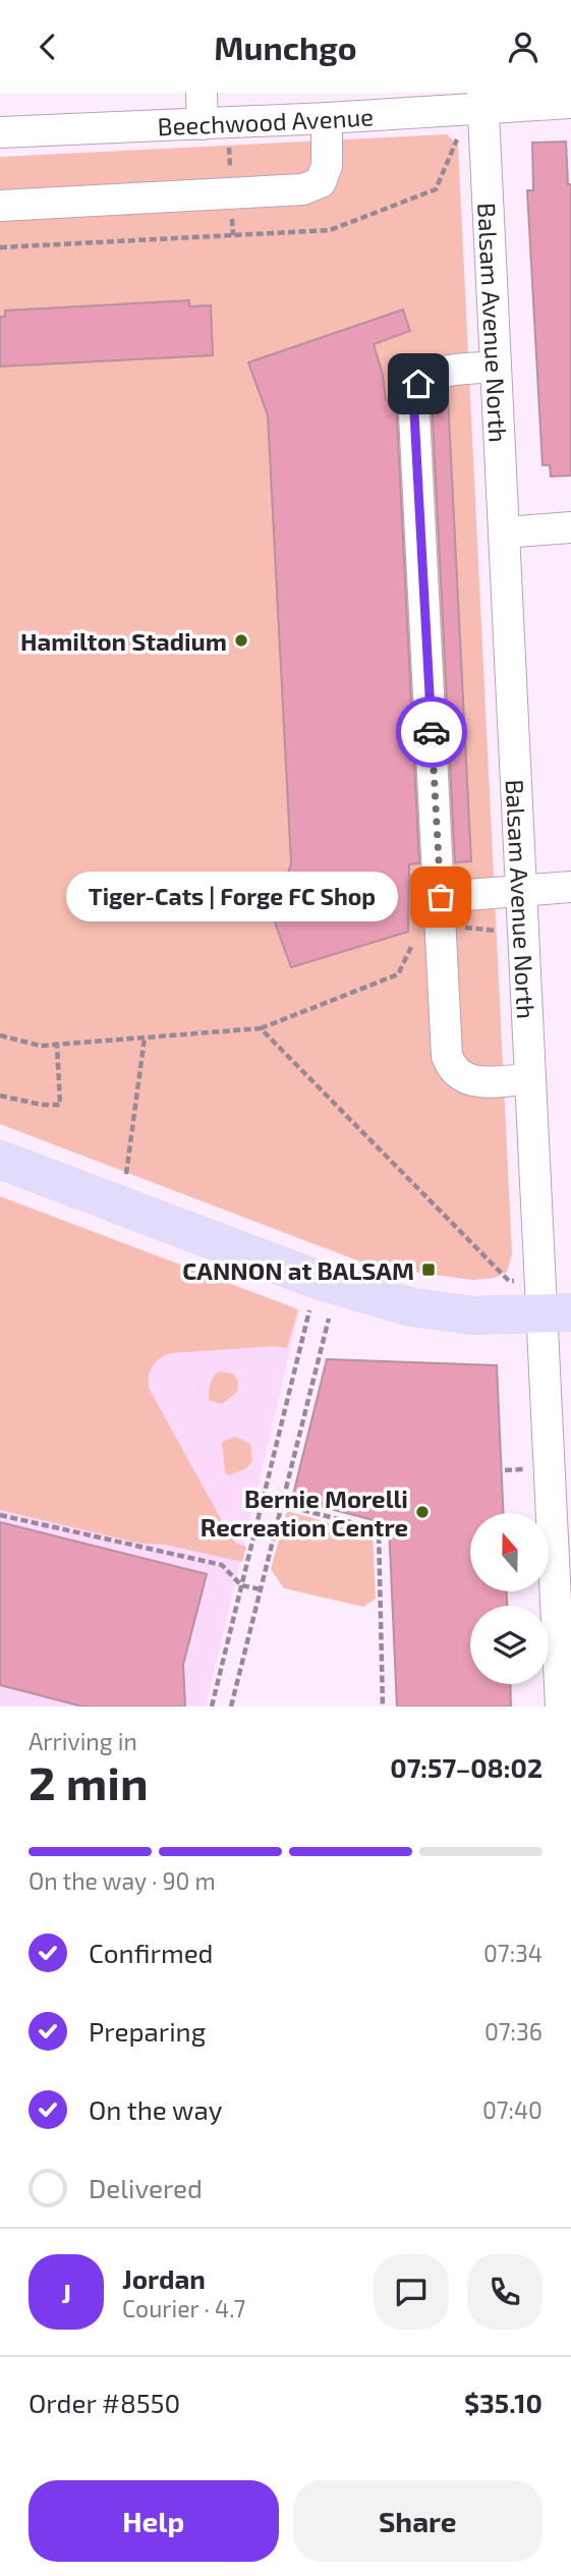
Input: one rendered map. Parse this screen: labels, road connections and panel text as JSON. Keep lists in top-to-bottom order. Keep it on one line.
{"streets":{"street":["Beechwood Avenue","Balsam Avenue North"]},"crossings":[["Beechwood Avenue","Balsam Avenue North"]],"places":{"other":["Hamilton Stadium","Tiger-Cats | Forge FC Shop","Bernie Morelli Recreation Centre"],"transit":["CANNON at BALSAM"]},"north":"top","page":{"header":"Munchgo","bubble":"Tiger-Cats | Forge FC Shop","heading":["2 min","Arriving in","07:57–08:02"],"panel":["Jordan","Courier · 4.7","Order #8550","$35.10"],"bar":"On the way · 90 m","list":[["Confirmed","07:34"],["Preparing","07:36"],["On the way","07:40"],"Delivered"],"round":"J","buttons":["Help","Share"]}}
